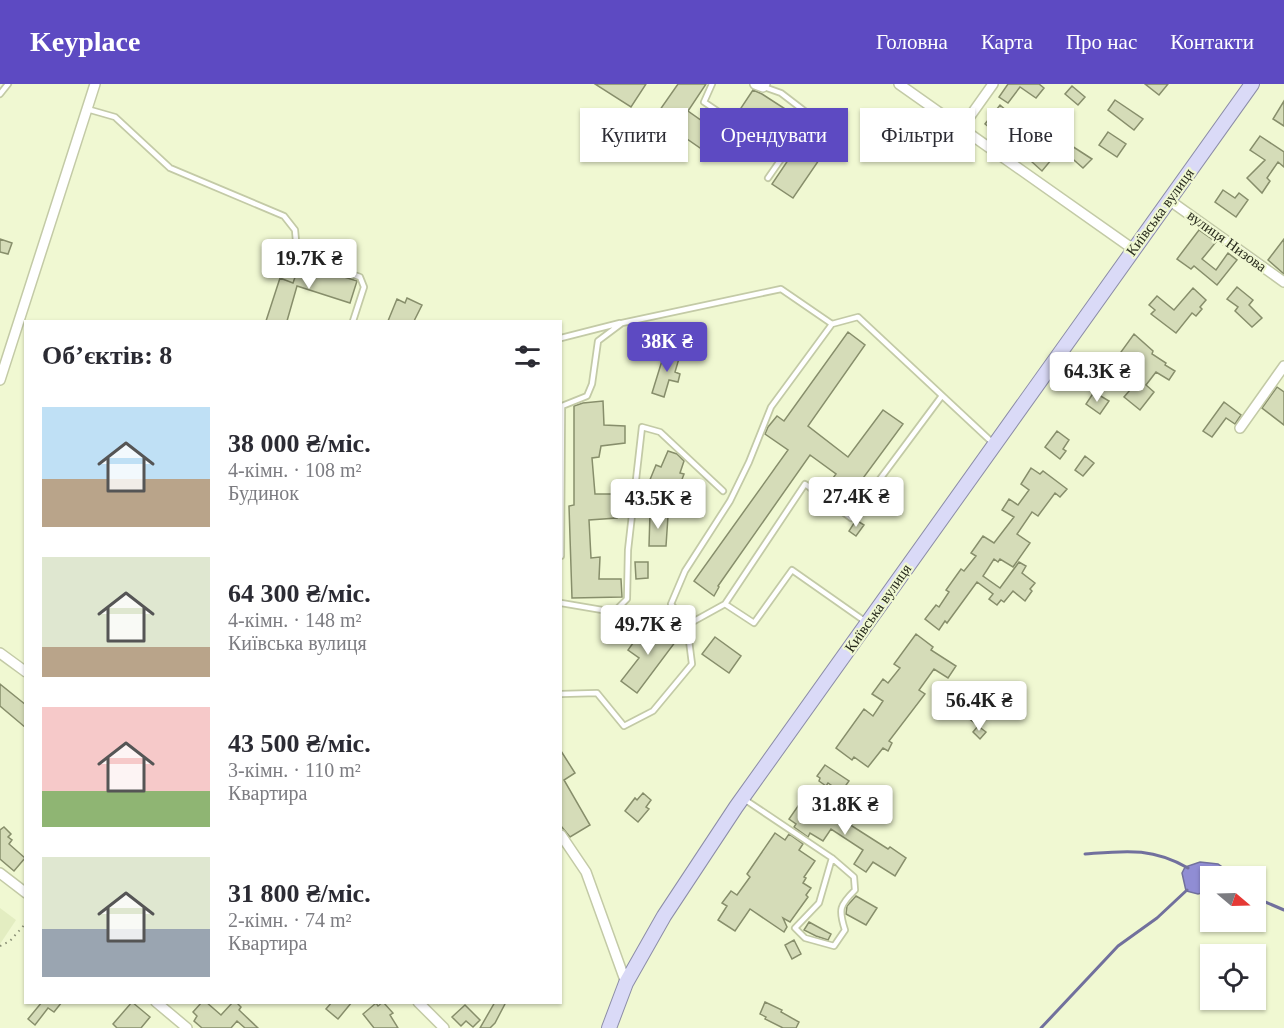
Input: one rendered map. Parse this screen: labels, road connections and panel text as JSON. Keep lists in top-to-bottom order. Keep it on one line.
{"streets":{"main road":["Київська вулиця"],"street":["вулиця Низова"]},"crossings":[["Київська вулиця","вулиця Низова"]],"north":"right","page":{"header":"Keyplace","nav":["Головна","Карта","Про нас","Контакти"],"chip":["Купити","Орендувати","Фільтри","Нове"],"price":["19.7K ₴","38K ₴","64.3K ₴","27.4K ₴","43.5K ₴","49.7K ₴","56.4K ₴","31.8K ₴"],"heading":"Об’єктів: 8","list":[{"name":"38 000 ₴/міс.","note":"4-кімн. · 108 m² · Будинок"},{"name":"64 300 ₴/міс.","note":"4-кімн. · 148 m² · Київська вулиця"},{"name":"43 500 ₴/міс.","note":"3-кімн. · 110 m² · Квартира"},{"name":"31 800 ₴/міс.","note":"2-кімн. · 74 m² · Квартира"}]}}
